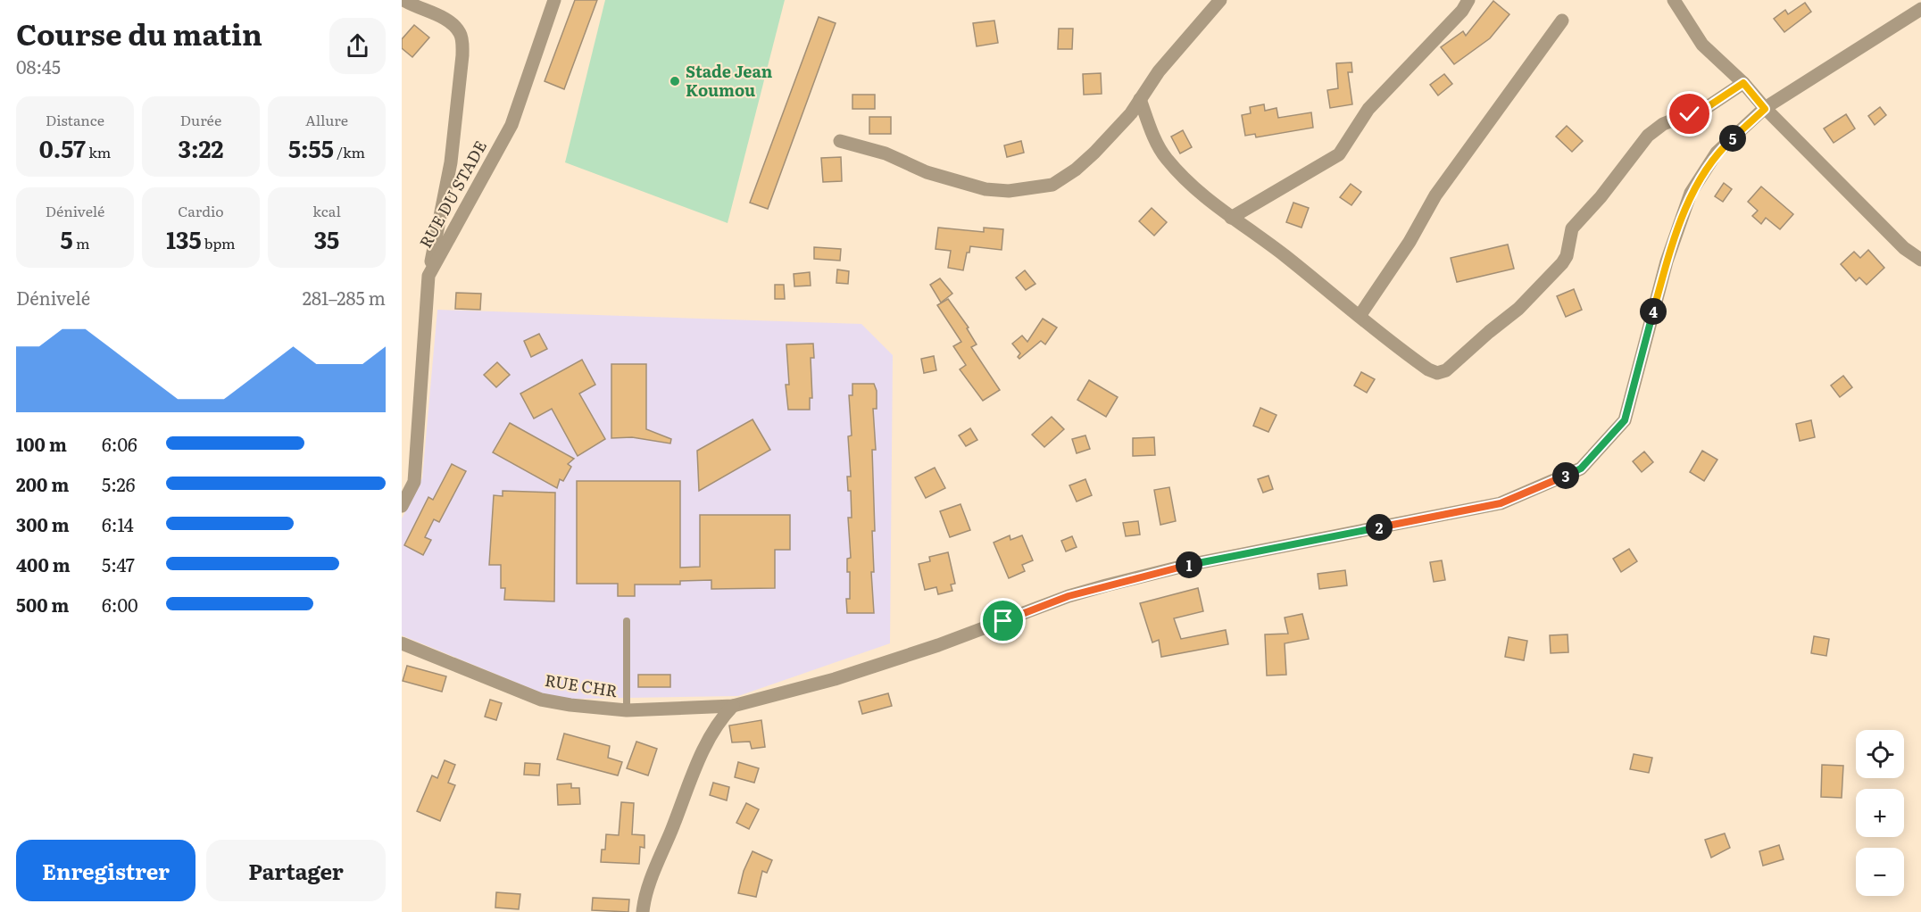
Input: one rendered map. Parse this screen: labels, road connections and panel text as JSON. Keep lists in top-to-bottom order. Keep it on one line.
{"streets":{"street":["RUE DU STADE","RUE CHR"]},"places":["Stade Jean Koumou"],"page":{"heading":["Course du matin","08:45"],"stats":[["Distance","0.57 km"],["Durée","3:22"],["Allure","5:55 /km"],["Dénivelé","5 m"],["Cardio","135 bpm"],["kcal","35"]],"pins":["5","4","3","2","1"],"chart":["Dénivelé","281–285 m"],"list":[{"name":"100 m","note":"6:06"},{"name":"200 m","note":"5:26"},{"name":"300 m","note":"6:14"},{"name":"400 m","note":"5:47"},{"name":"500 m","note":"6:00"}],"map_buttons":["+","−"],"buttons":["Enregistrer","Partager"]}}
